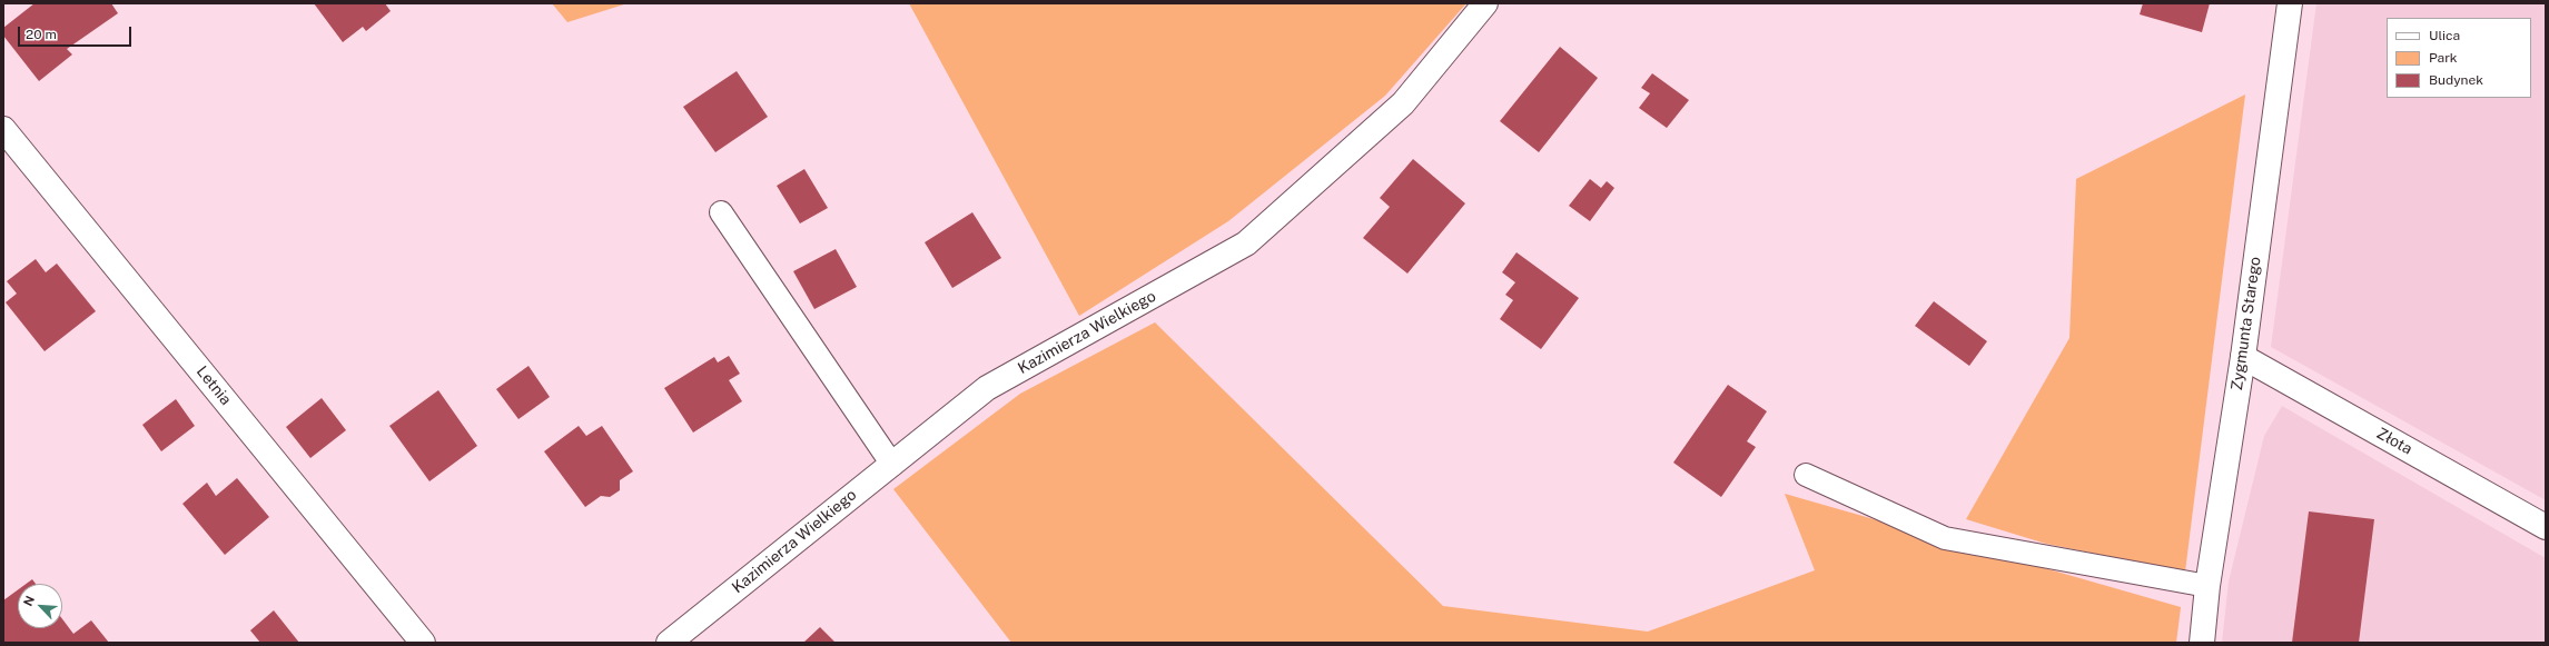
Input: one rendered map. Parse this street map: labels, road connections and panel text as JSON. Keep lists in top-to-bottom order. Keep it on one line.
{"streets":{"street":["Zygmunta Starego","Kazimierza Wielkiego","Letnia","Złota"]},"crossings":[["Zygmunta Starego","Złota"]],"legend":["Ulica","Park","Budynek"],"scale_bar":"20 m","north":"top left"}
